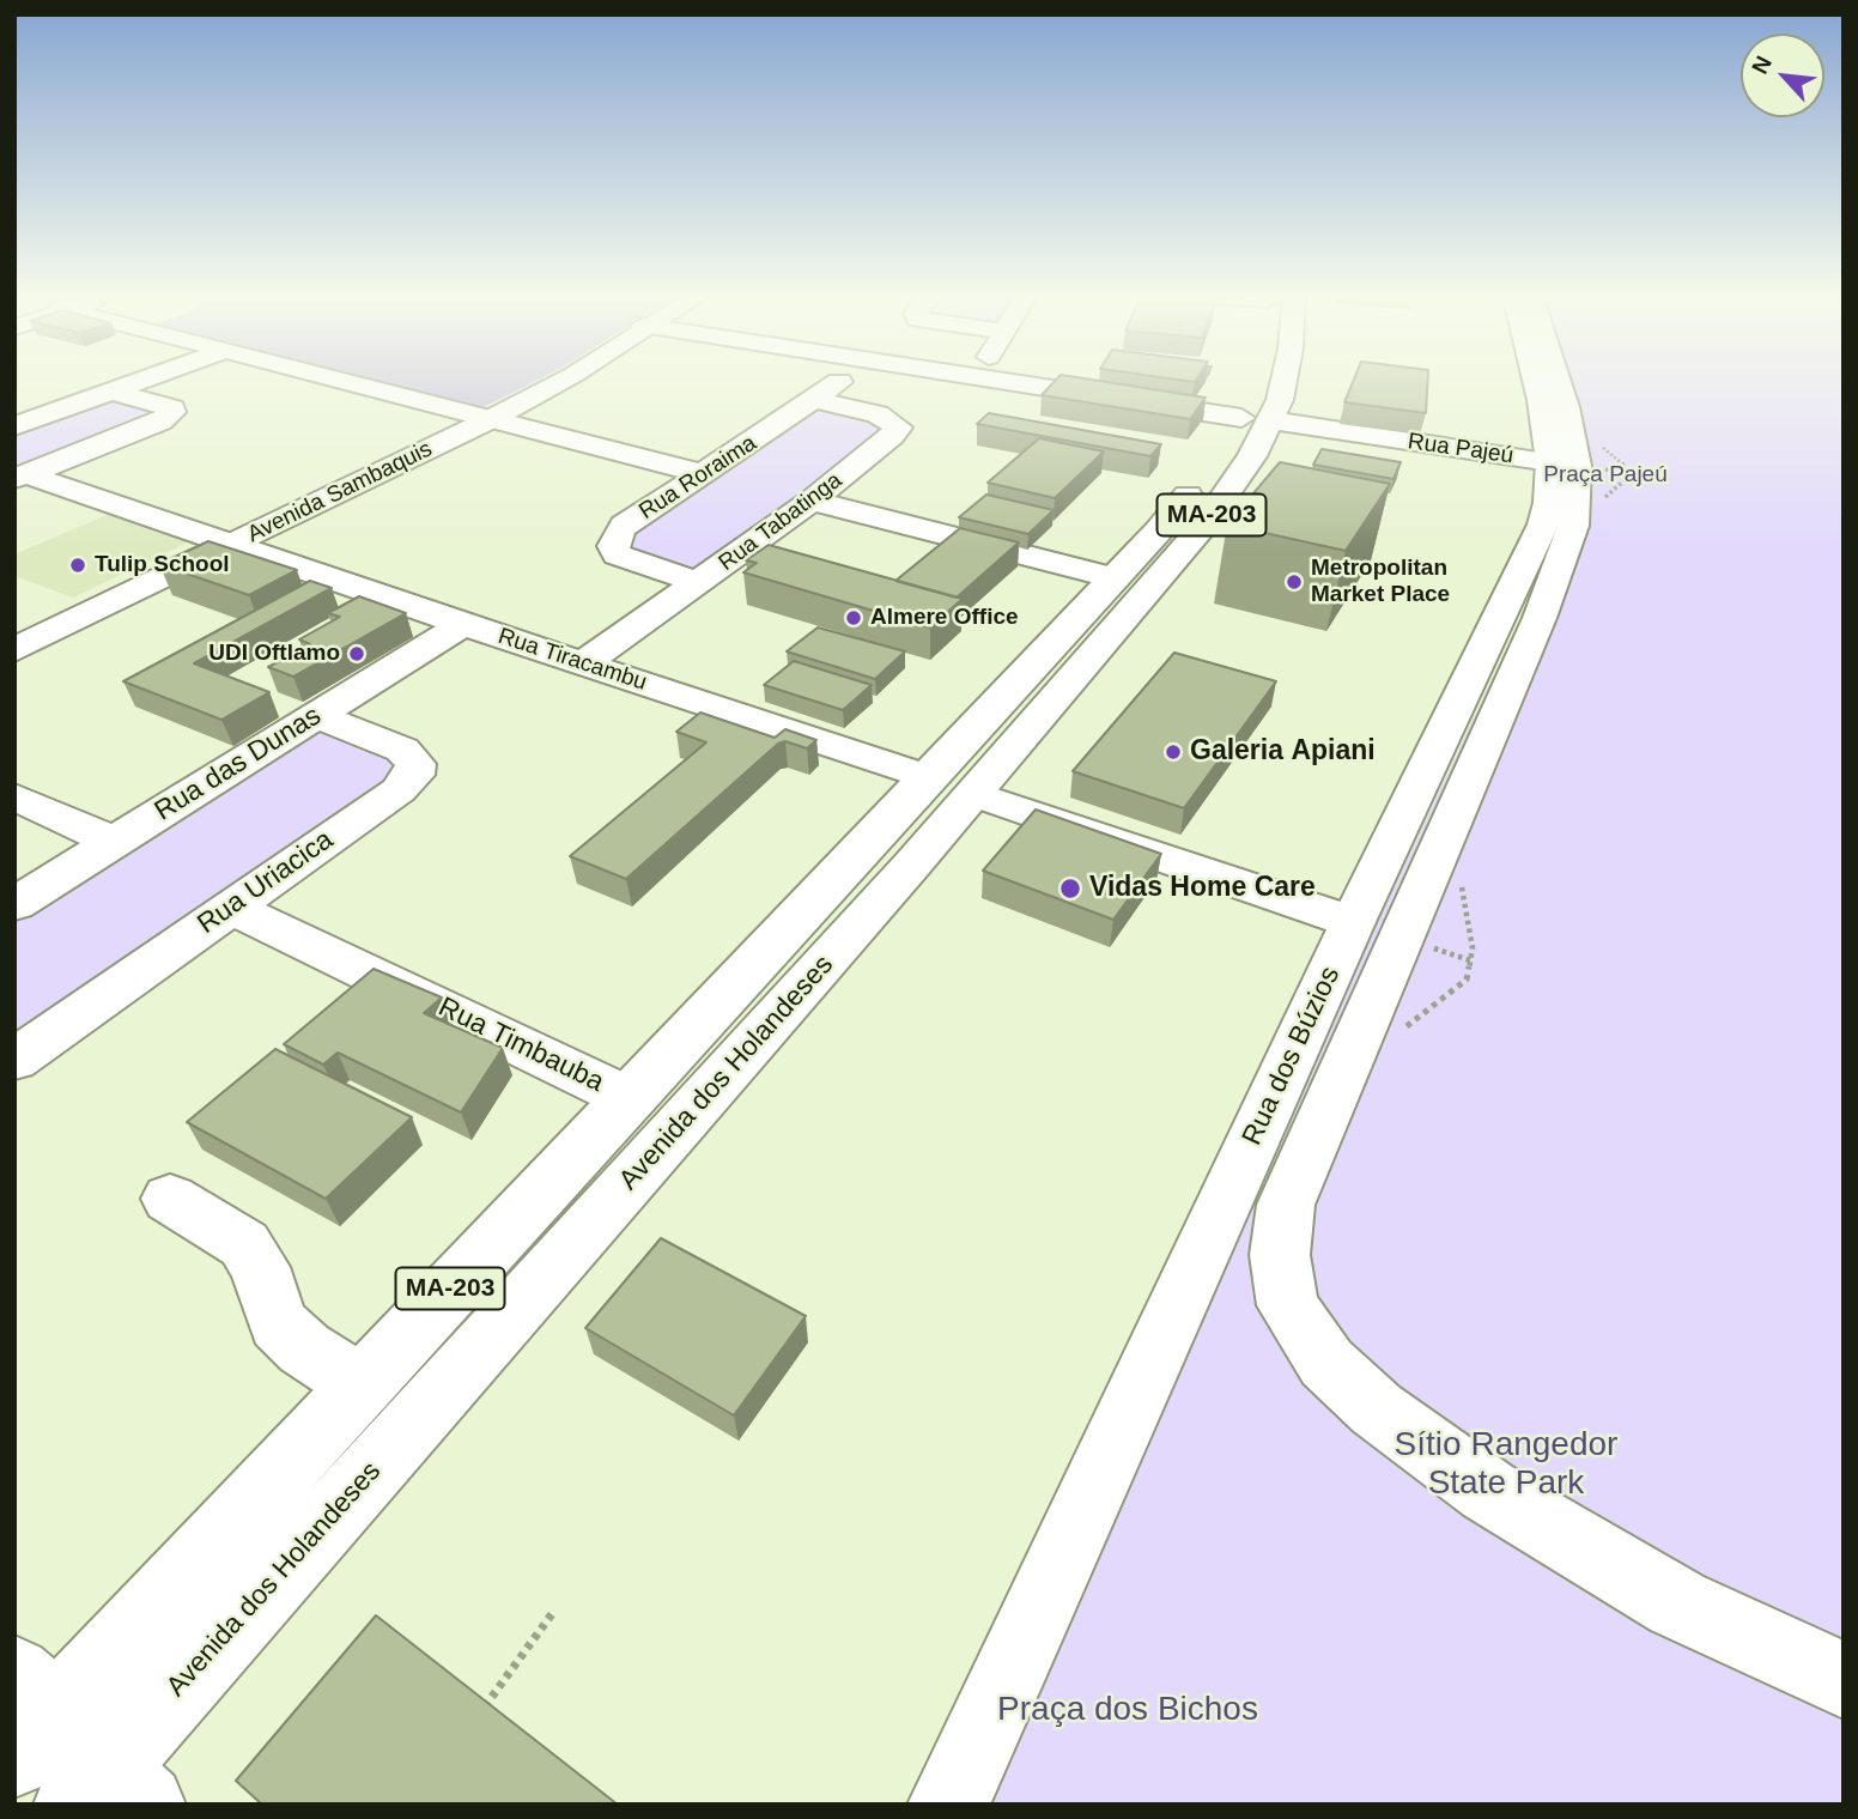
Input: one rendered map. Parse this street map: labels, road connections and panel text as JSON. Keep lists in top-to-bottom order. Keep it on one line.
{"streets":{"street":["Rua Pajeú","Rua Roraima","Avenida Sambaquis","MA-203","Rua Tabatinga","Rua Tiracambu","Rua das Dunas","Rua Uriacica","Rua Timbauba","Rua dos Búzios","Avenida dos Holandeses"]},"crossings":[["Rua Pajeú","Rua dos Búzios"],["Rua Pajeú","Avenida dos Holandeses"],["Rua Roraima","Rua Tabatinga"],["Avenida Sambaquis","Rua Tiracambu"],["Rua Tabatinga","Rua Tiracambu"],["Rua Tiracambu","Rua das Dunas"],["Rua Tiracambu","Avenida dos Holandeses"],["Rua das Dunas","Rua Uriacica"],["Rua Uriacica","Rua Timbauba"],["Rua Timbauba","Avenida dos Holandeses"]],"parks":["Praça Pajeú","Sítio Rangedor State Park","Praça dos Bichos"],"places":["Tulip School","Metropolitan Market Place","Almere Office","UDI Oftlamo","Galeria Apiani","Vidas Home Care"],"north":"top left"}
